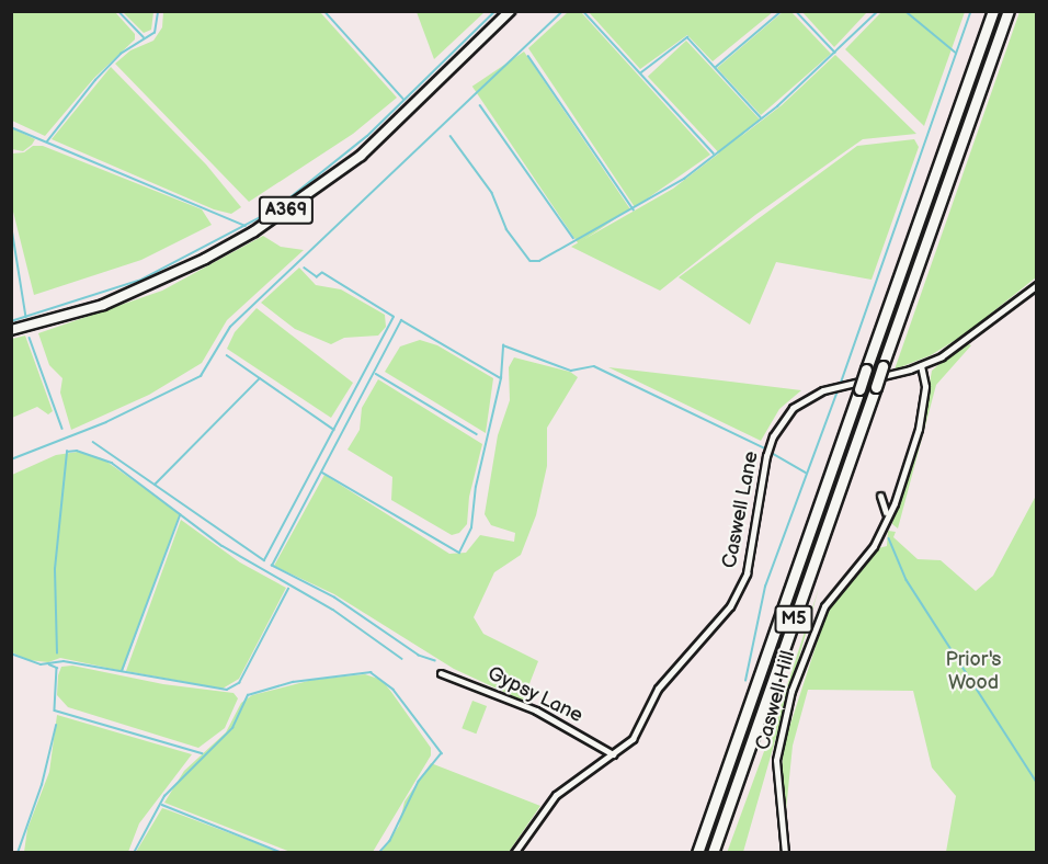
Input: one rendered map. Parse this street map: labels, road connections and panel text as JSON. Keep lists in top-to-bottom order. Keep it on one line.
{"streets":{"highway":["M5"],"main road":["A369"],"street":["Caswell Lane","Gypsy Lane","Caswell Hill"]},"crossings":[["Caswell Lane","Gypsy Lane"],["Caswell Lane","Caswell Hill"]],"parks":["Prior's Wood"]}
